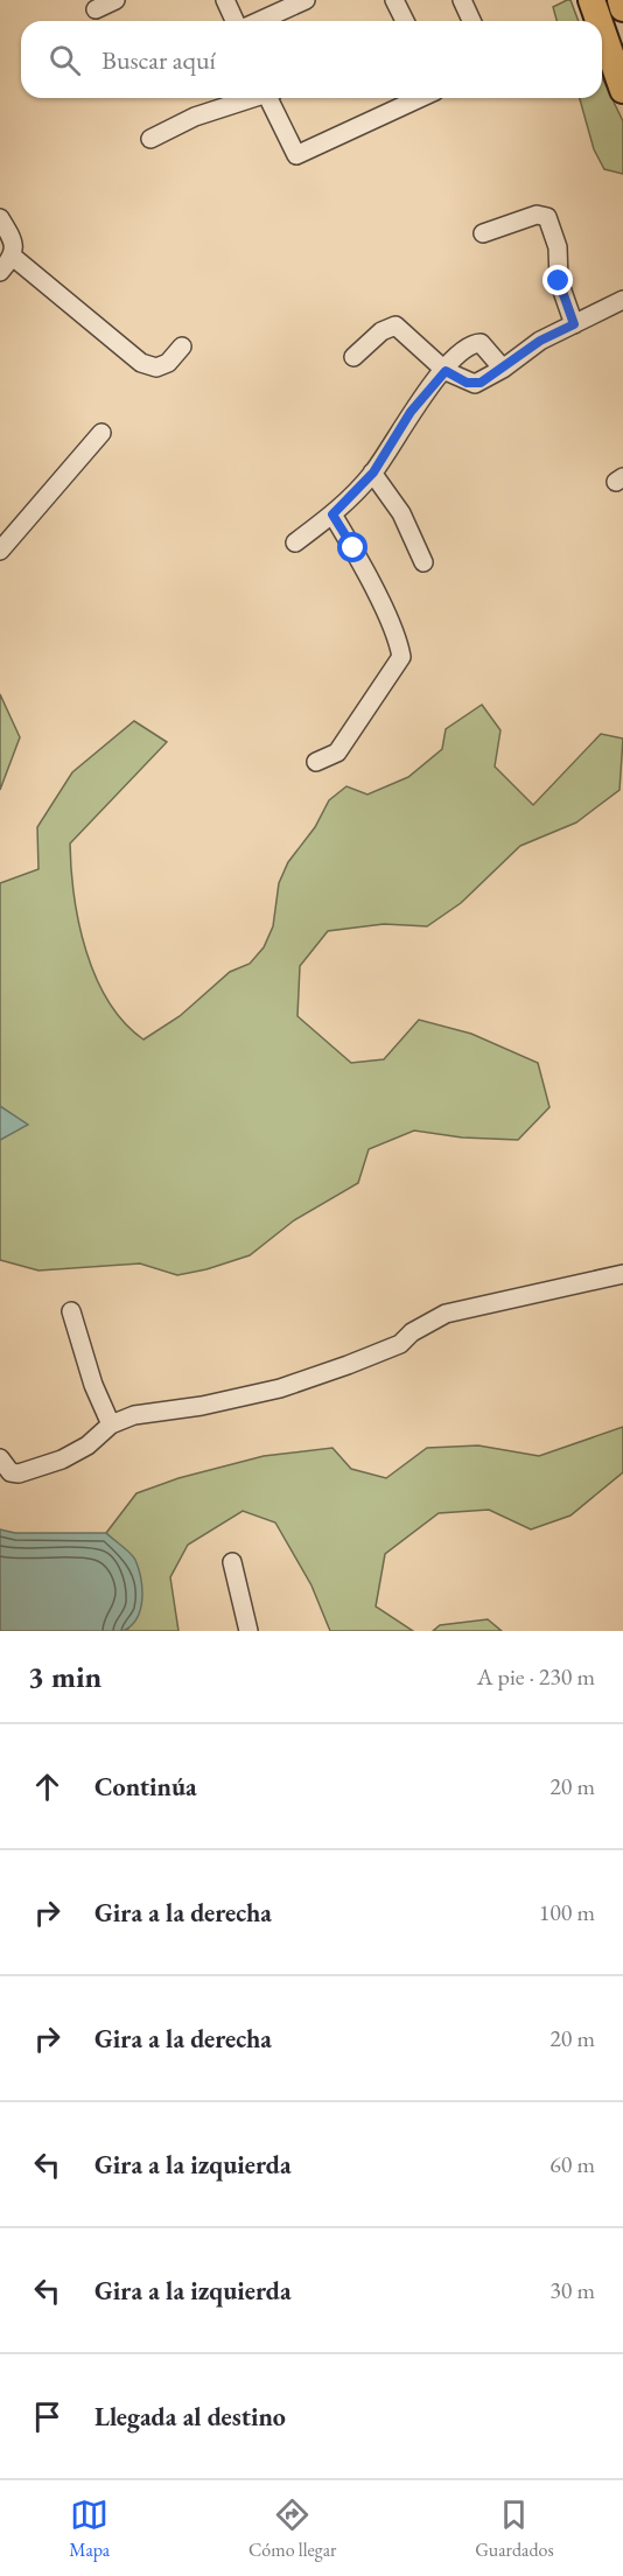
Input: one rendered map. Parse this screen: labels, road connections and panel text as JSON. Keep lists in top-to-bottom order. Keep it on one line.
{"page":{"search":"Buscar aquí","heading":["3 min","A pie · 230 m"],"list":[["Continúa","20 m"],["Gira a la derecha","100 m"],["Gira a la derecha","20 m"],["Gira a la izquierda","60 m"],["Gira a la izquierda","30 m"],"Llegada al destino"],"nav":["Mapa","Cómo llegar","Guardados"]}}
